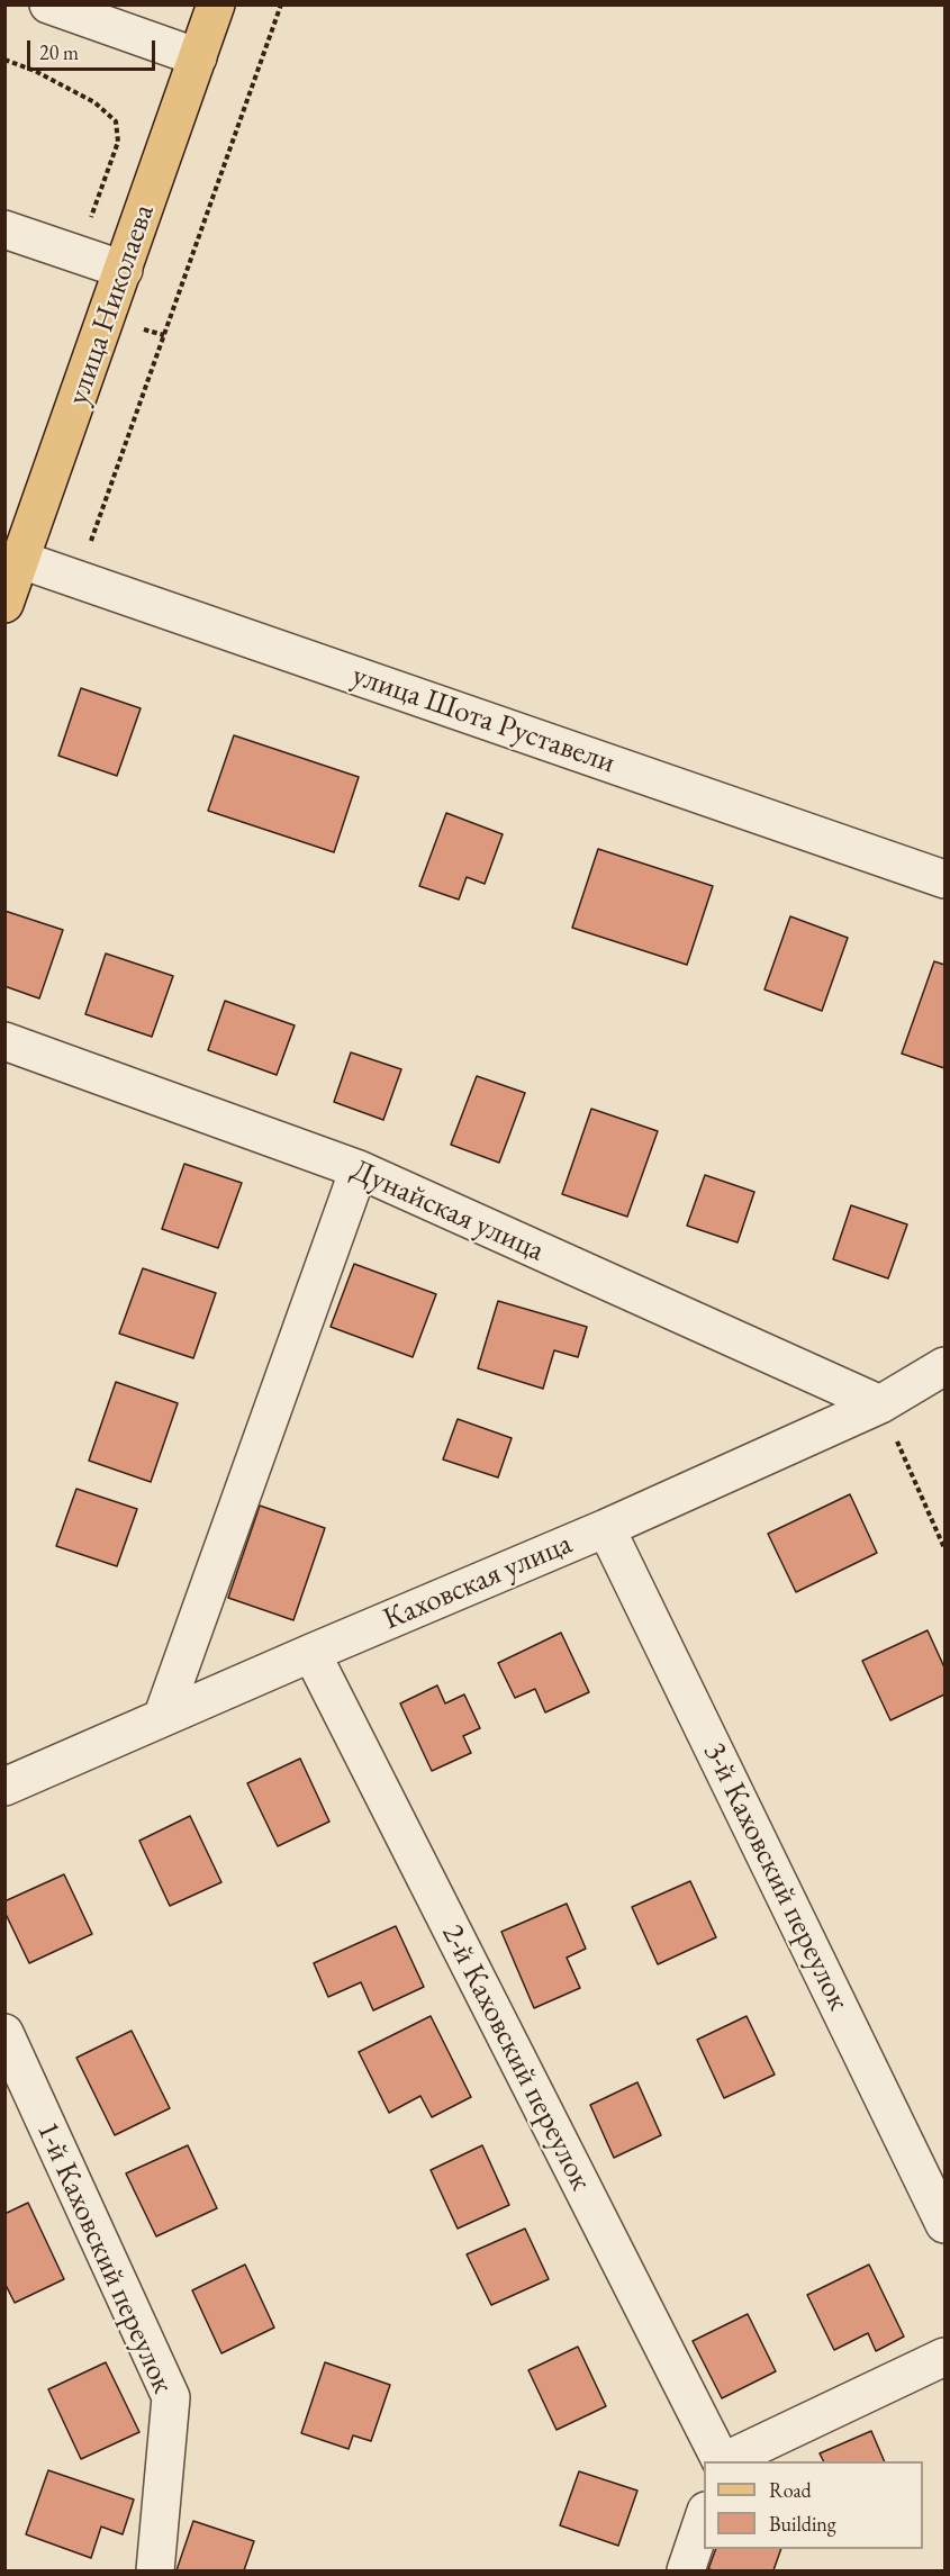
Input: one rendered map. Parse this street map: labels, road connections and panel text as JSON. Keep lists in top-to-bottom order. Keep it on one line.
{"streets":{"main road":["улица Николаева"],"street":["улица Шота Руставели","Дунайская улица","Каховская улица","3-й Каховский переулок","2-й Каховский переулок","1-й Каховский переулок"]},"crossings":[["улица Николаева","улица Шота Руставели"],["Дунайская улица","Каховская улица"],["Каховская улица","3-й Каховский переулок"],["Каховская улица","2-й Каховский переулок"]],"legend":["Road","Building"],"scale_bar":"20 m"}
